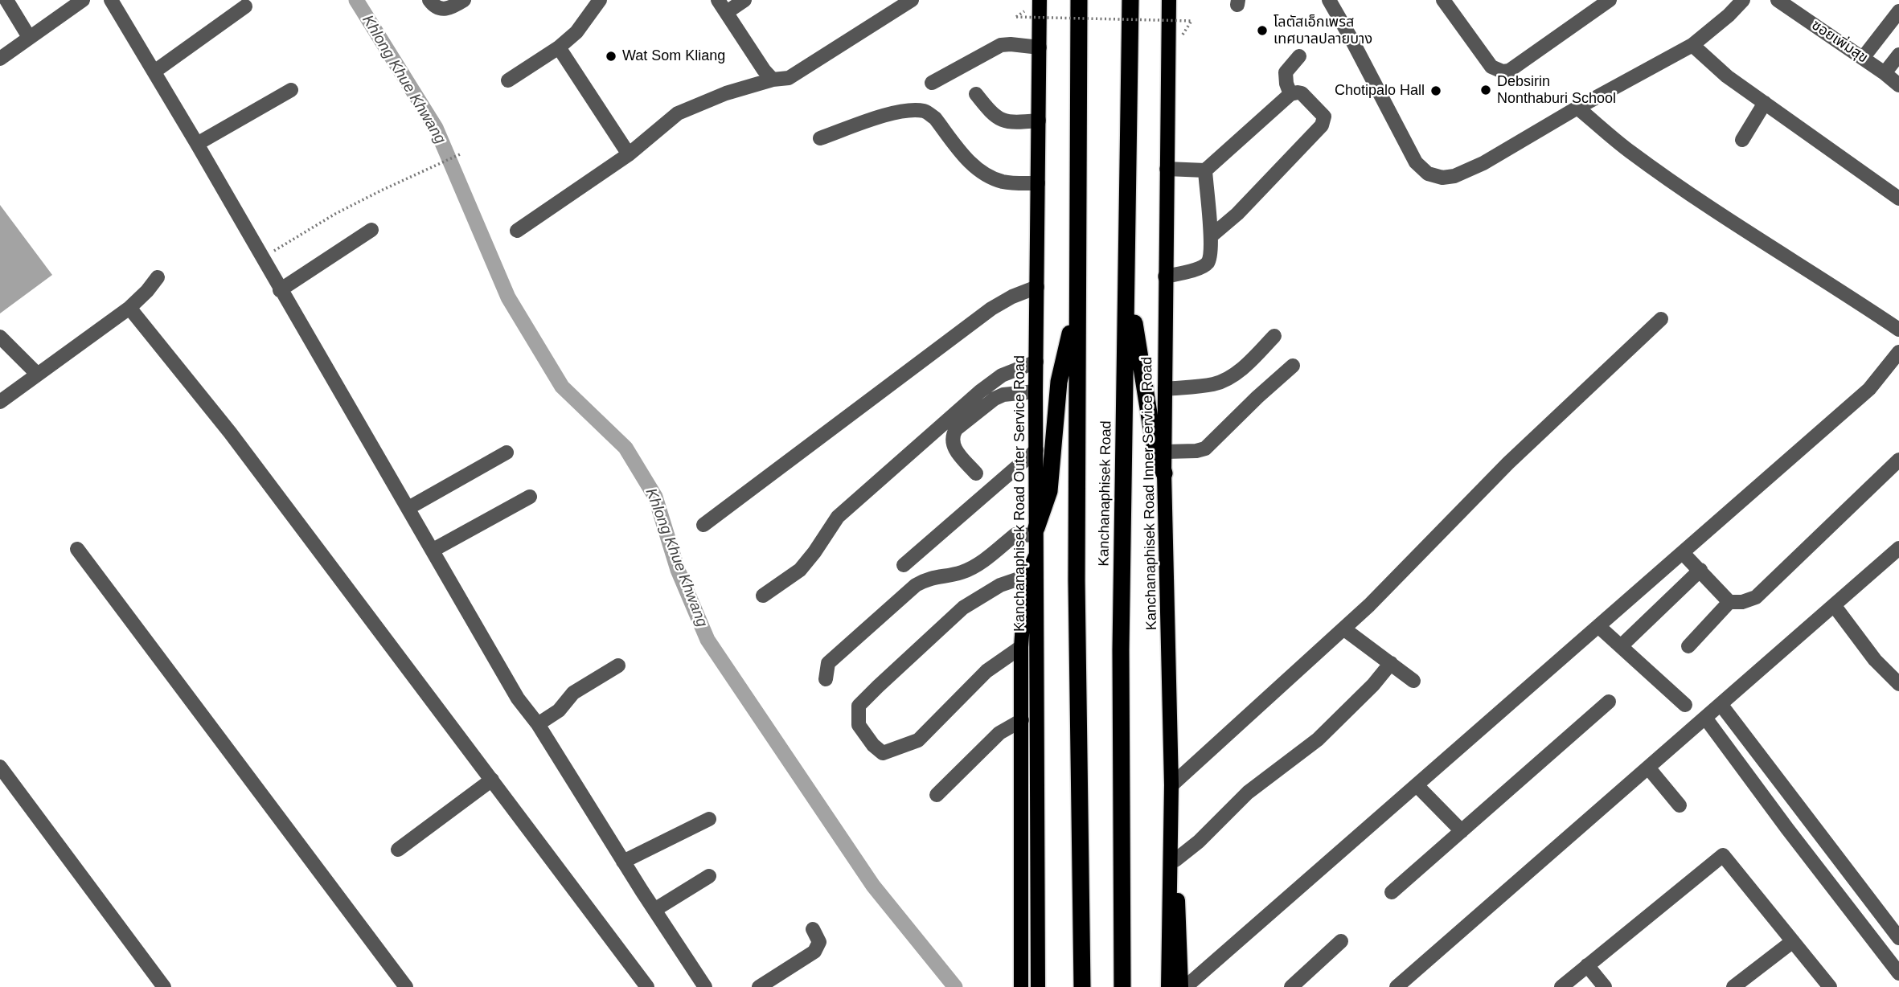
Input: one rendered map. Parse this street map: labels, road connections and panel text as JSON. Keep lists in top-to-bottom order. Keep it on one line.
{"streets":{"highway":["Kanchanaphisek Road"],"main road":["Kanchanaphisek Road Outer Service Road","Kanchanaphisek Road Inner Service Road"],"street":["ซอยเพิ่มสุข"]},"water":["Khlong Khue Khwang"],"places":["โลตัสเอ็กเพรส เทศบาลปลายบาง","Wat Som Kliang","Debsirin Nonthaburi School","Chotipalo Hall"]}
